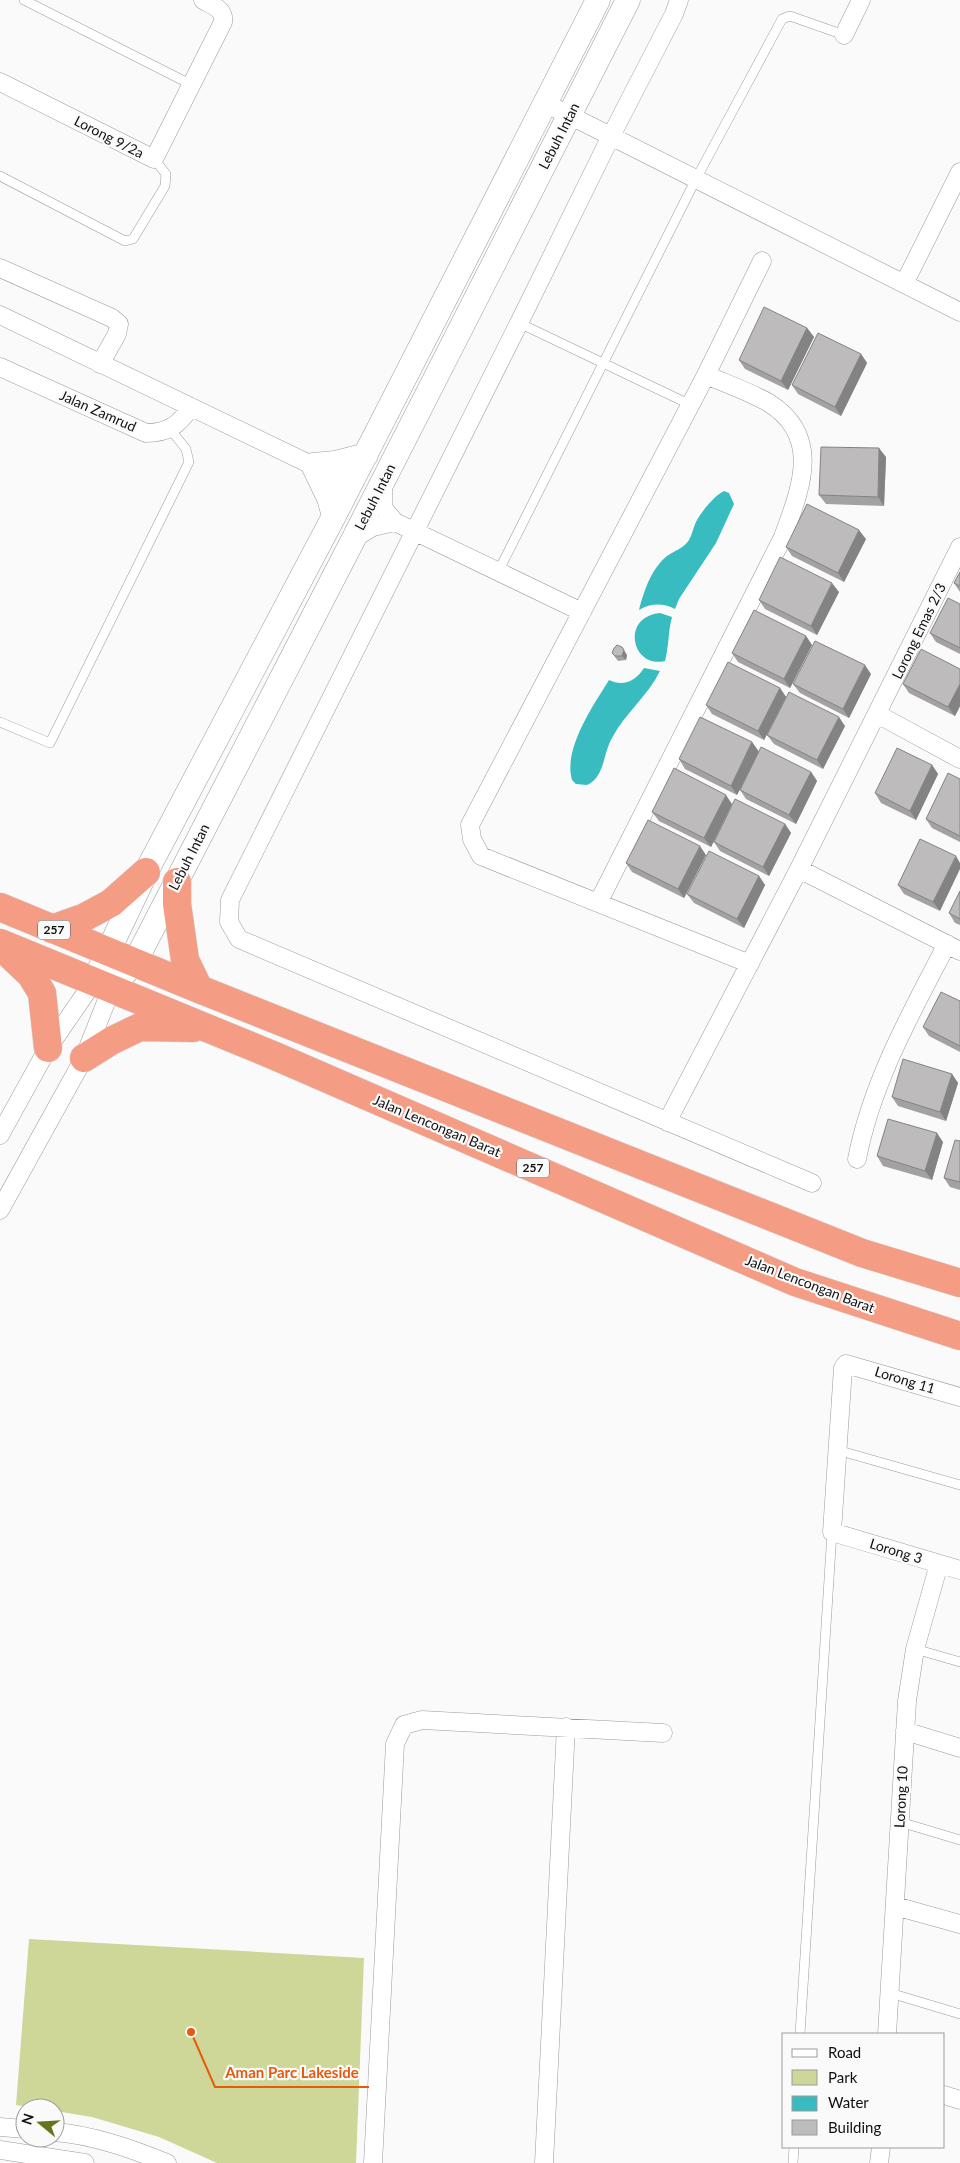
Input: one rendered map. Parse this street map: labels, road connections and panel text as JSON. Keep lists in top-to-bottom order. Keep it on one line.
{"streets":{"highway":["257","Jalan Lencongan Barat"],"main road":["Lebuh Intan"],"street":["Lorong 9/2a","Jalan Zamrud","Lorong Emas 2/3","Lorong 11","Lorong 3","Lorong 10"]},"crossings":[["Lebuh Intan","257"],["Lebuh Intan","Jalan Lencongan Barat"],["Lorong 3","Lorong 10"]],"places":["Aman Parc Lakeside"],"legend":["Road","Park","Water","Building"],"north":"left"}
